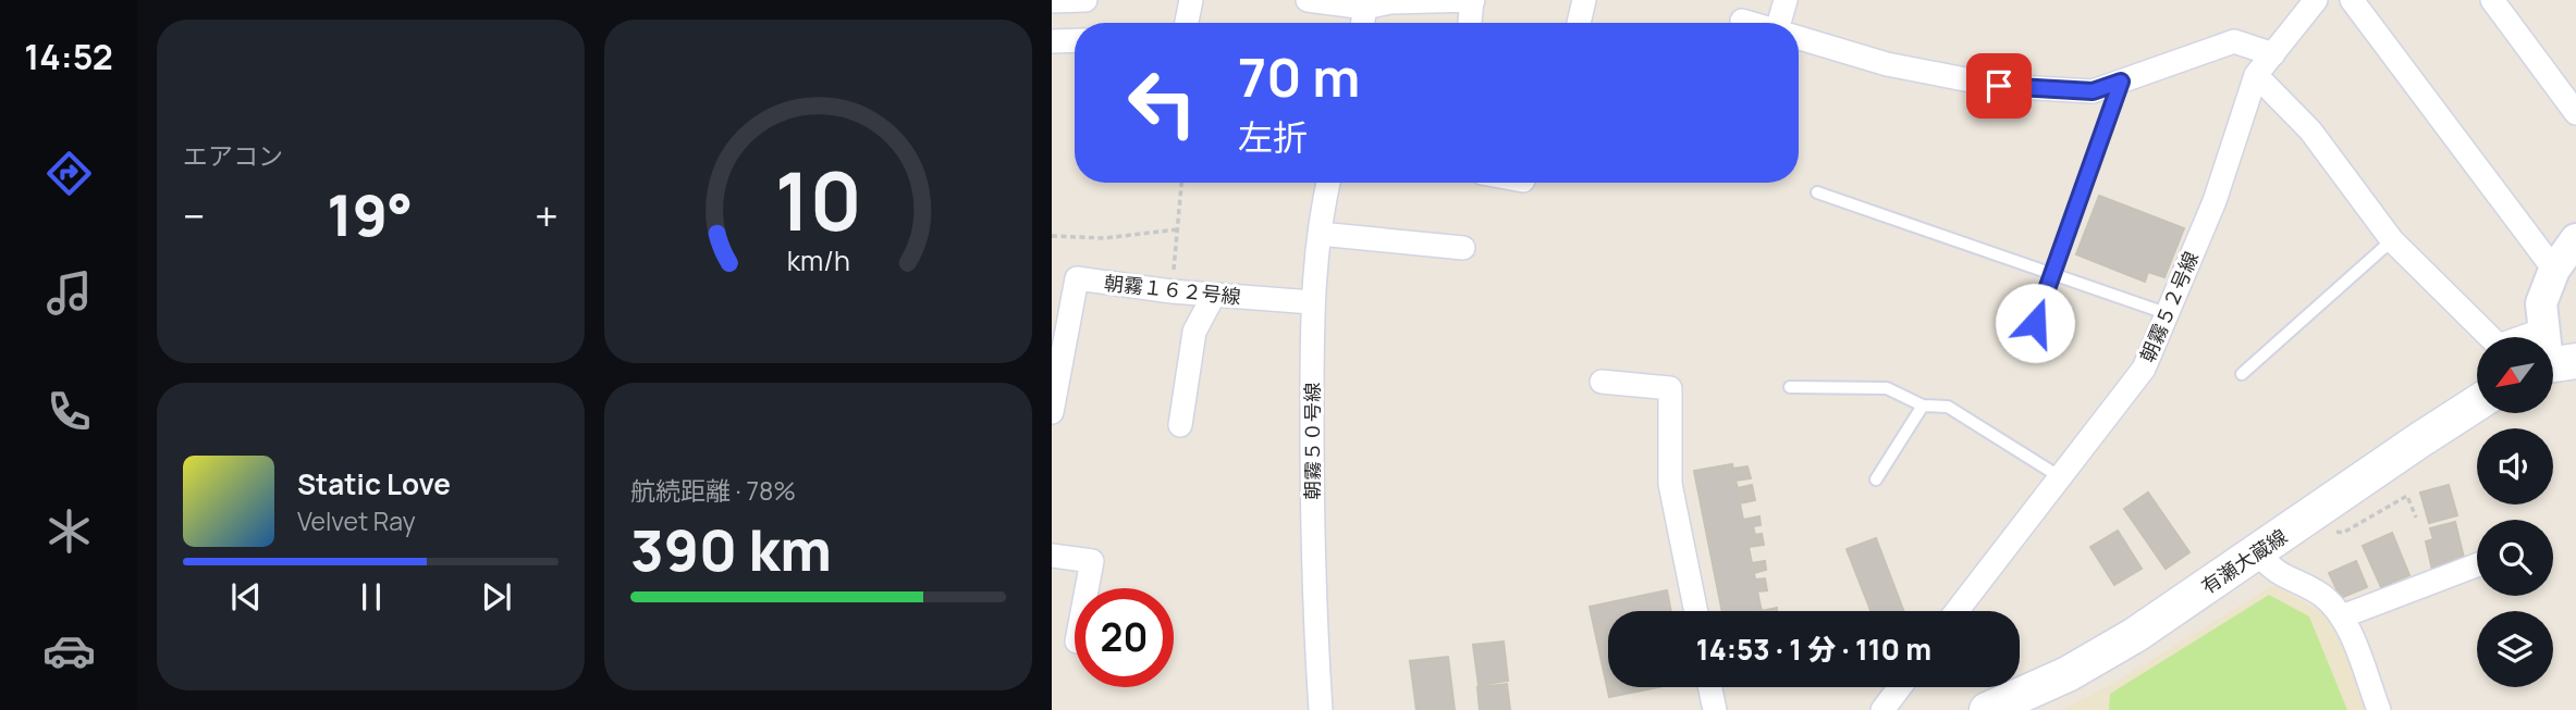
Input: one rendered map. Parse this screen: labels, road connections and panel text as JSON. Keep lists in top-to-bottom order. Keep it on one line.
{"streets":{"main road":["有瀬大蔵線"],"street":["朝霧１６２号線","朝霧５２号線","朝霧５０号線"]},"crossings":[["朝霧１６２号線","朝霧５０号線"]],"north":"bottom left","page":{"tabs":"14:52","tile":["エアコン",["航続距離 · 78%","390 km"]],"turn":["70 m","左折"],"heat":["−","19°","+"],"song":["Static Love","Velvet Ray"],"limit":"20","trip":"14:53 · 1 分 · 110 m","gauge":["10","km/h"]}}
